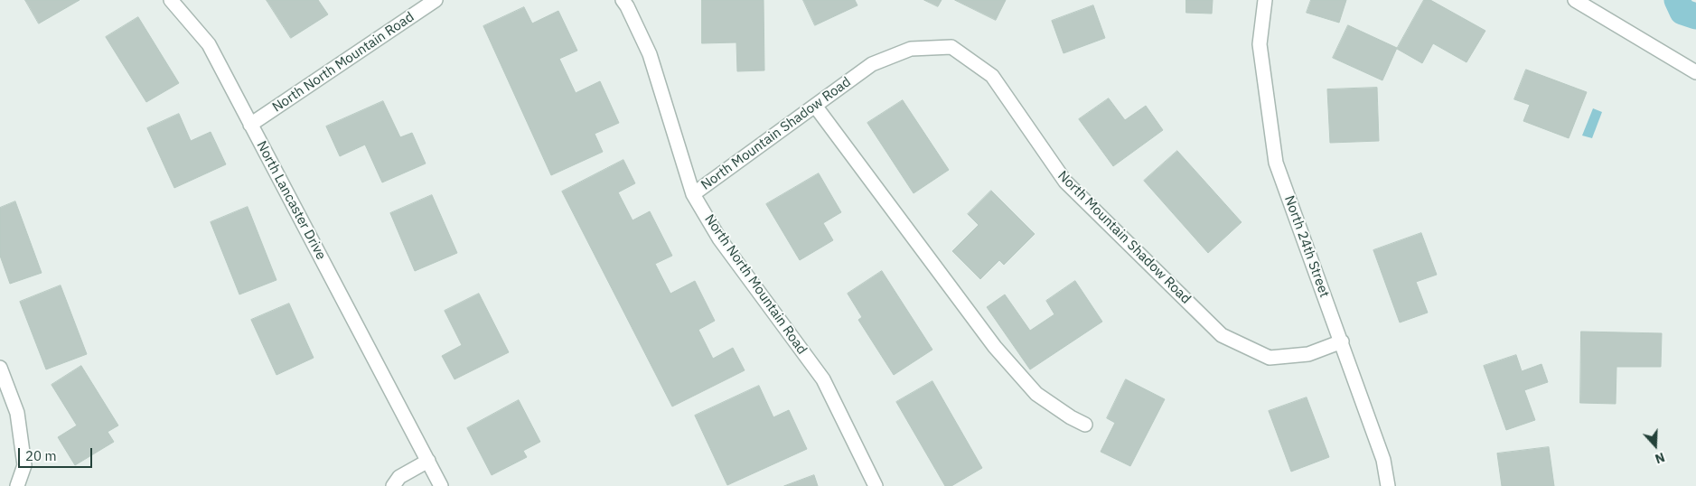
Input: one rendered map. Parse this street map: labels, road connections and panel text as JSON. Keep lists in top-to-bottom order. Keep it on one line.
{"streets":{"street":["North North Mountain Road","North Mountain Shadow Road","North Lancaster Drive","North 24th Street"]},"crossings":[["North North Mountain Road","North Mountain Shadow Road"],["North North Mountain Road","North Lancaster Drive"],["North Mountain Shadow Road","North 24th Street"]],"scale_bar":"20 m","north":"bottom"}
